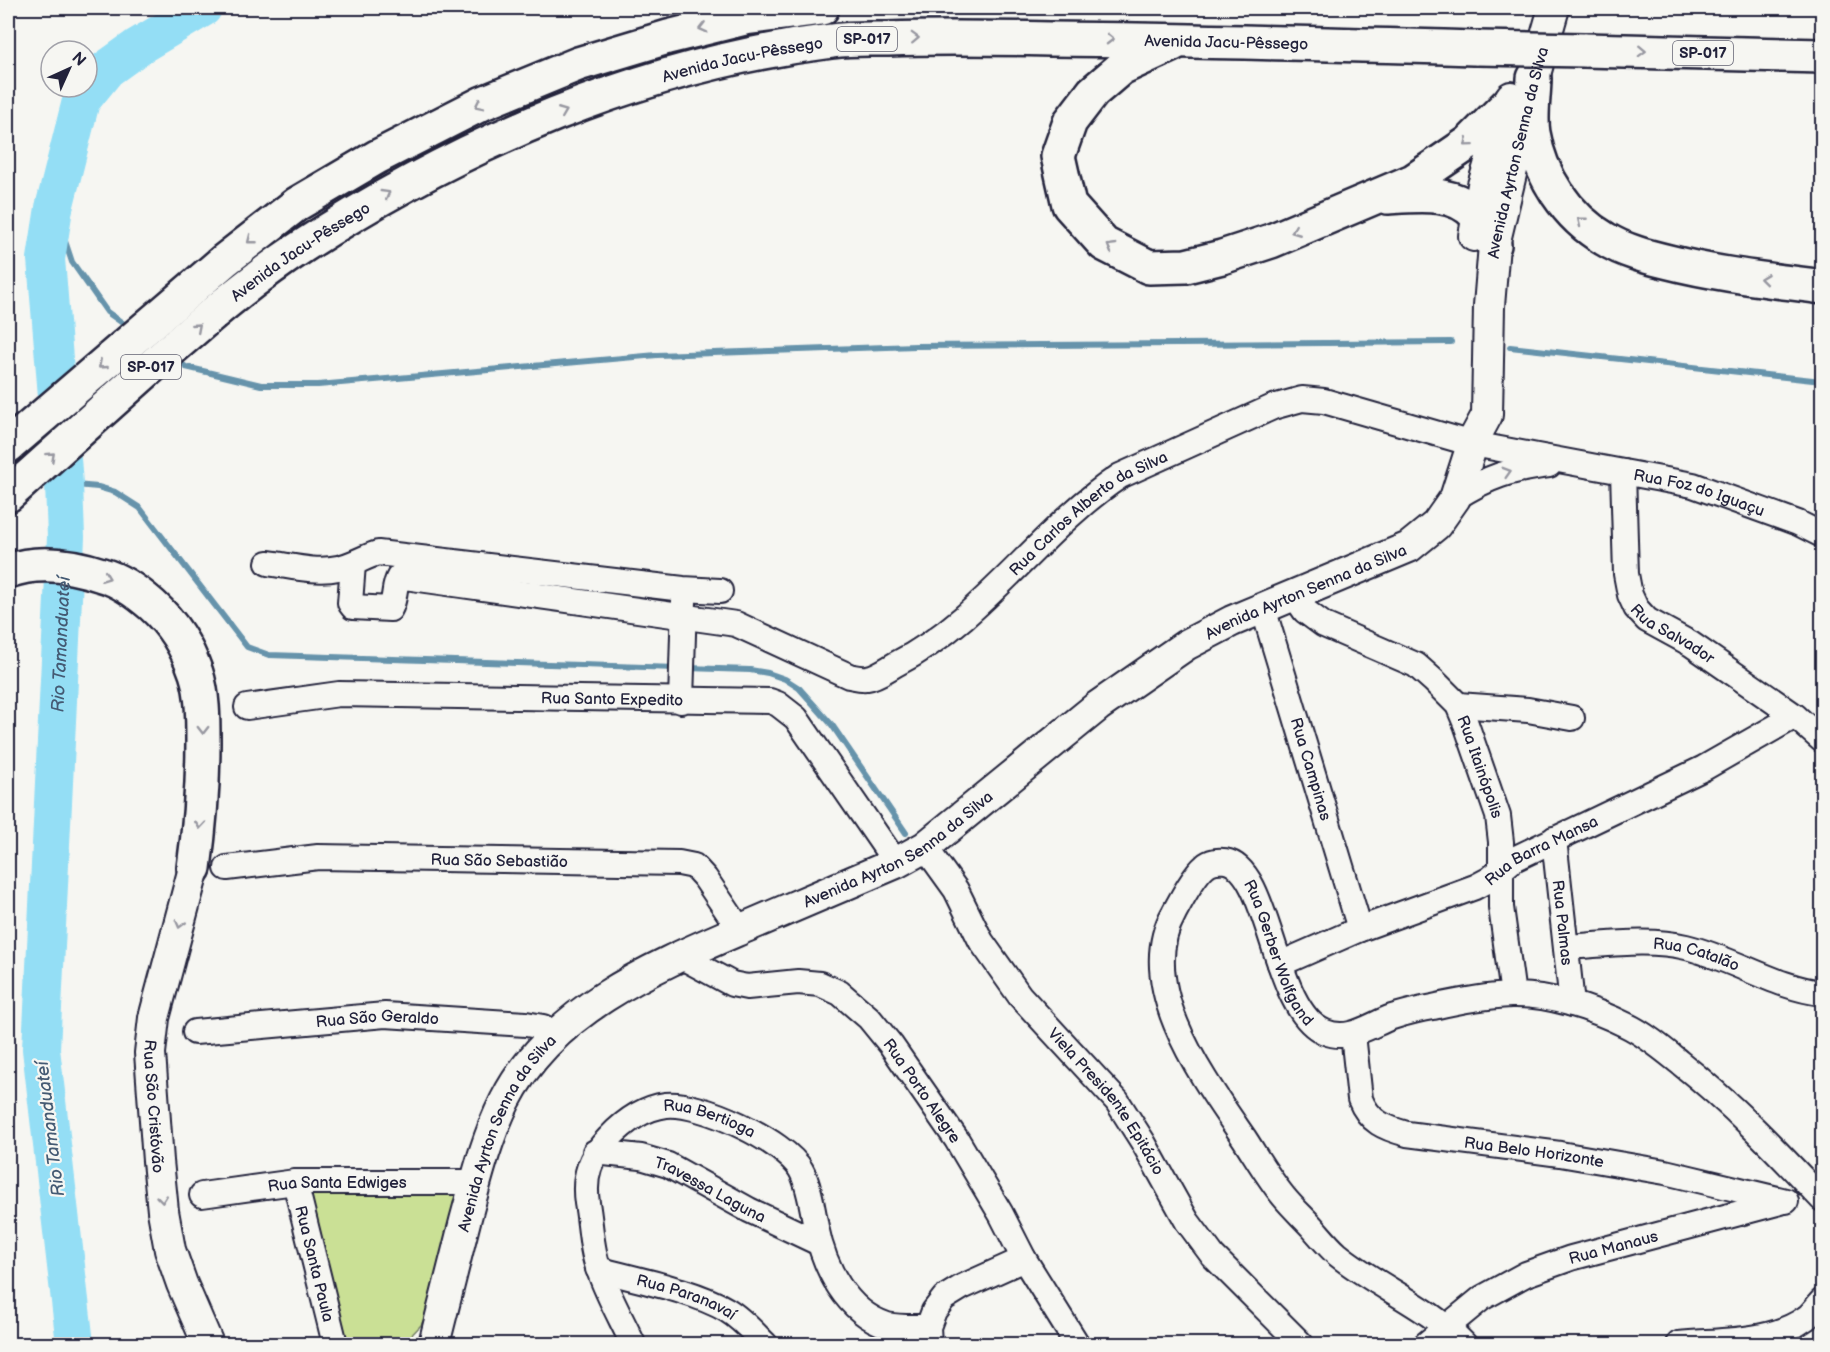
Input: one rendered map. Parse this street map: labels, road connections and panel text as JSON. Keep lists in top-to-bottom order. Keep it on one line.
{"streets":{"highway":["SP-017","Avenida Jacu-Pêssego"],"main road":["Avenida Ayrton Senna da Silva","Rua São Cristóvão"],"street":["Rua Foz do Iguaçu","Rua Carlos Alberto da Silva","Rua Salvador","Rua Santo Expedito","Rua Itainópolis","Rua Campinas","Rua Barra Mansa","Rua São Sebastião","Rua Palmas","Rua Gerber Wolfgand","Rua Catalão","Rua São Geraldo","Rua Porto Alegre","Viela Presidente Epitácio","Rua Bertioga","Rua Belo Horizonte","Rua Santa Edwiges","Travessa Laguna","Rua Manaus","Rua Santa Paula","Rua Paranavaí"]},"crossings":[["Avenida Ayrton Senna da Silva","Rua Foz do Iguaçu"],["Avenida Ayrton Senna da Silva","Rua Carlos Alberto da Silva"],["Avenida Ayrton Senna da Silva","Rua Santo Expedito"],["Avenida Ayrton Senna da Silva","Rua Itainópolis"],["Avenida Ayrton Senna da Silva","Rua Campinas"],["Avenida Ayrton Senna da Silva","Rua São Sebastião"],["Avenida Ayrton Senna da Silva","Rua São Geraldo"],["Avenida Ayrton Senna da Silva","Rua Porto Alegre"],["Avenida Ayrton Senna da Silva","Viela Presidente Epitácio"],["Avenida Ayrton Senna da Silva","Rua Santa Edwiges"],["Rua Foz do Iguaçu","Rua Carlos Alberto da Silva"],["Rua Foz do Iguaçu","Rua Salvador"],["Rua Salvador","Rua Barra Mansa"],["Rua Itainópolis","Rua Barra Mansa"],["Rua Itainópolis","Rua Gerber Wolfgand"],["Rua Campinas","Rua Barra Mansa"],["Rua Barra Mansa","Rua Palmas"],["Rua Barra Mansa","Rua Gerber Wolfgand"],["Rua Palmas","Rua Gerber Wolfgand"],["Rua Palmas","Rua Catalão"],["Rua Gerber Wolfgand","Rua Belo Horizonte"],["Rua Gerber Wolfgand","Rua Manaus"],["Rua Bertioga","Travessa Laguna"],["Rua Bertioga","Rua Paranavaí"],["Rua Belo Horizonte","Rua Manaus"],["Rua Santa Edwiges","Rua Santa Paula"]],"one_way":["Rua São Cristóvão"],"water":["Rio Tamanduateí"],"north":"top right"}
